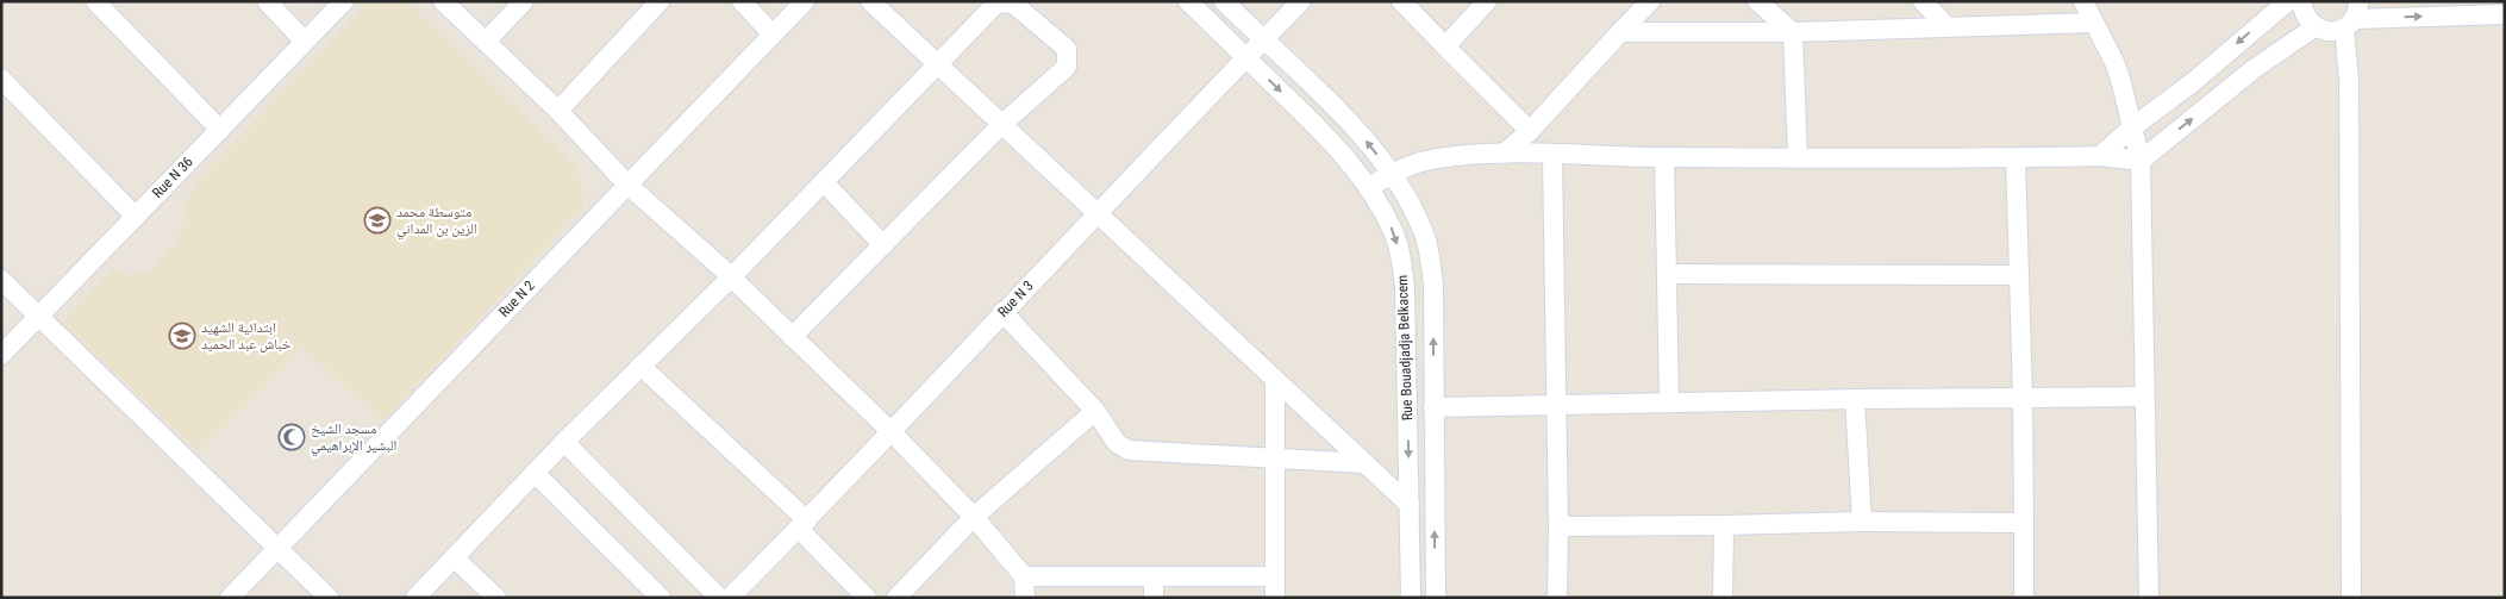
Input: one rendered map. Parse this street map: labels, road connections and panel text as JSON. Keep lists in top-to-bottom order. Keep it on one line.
{"streets":{"street":["Rue N 36","Rue N 2","Rue N 3","Rue Bouadjadja Belkacem"]},"crossings":[["Rue N 3","Rue Bouadjadja Belkacem"]],"places":{"school or university":["متوسطة محمد الزين بن المداني","ابتدائية الشهيد خباش عبد الحميد"],"mosque":["مسجد الشيخ البشير الإبراهيمي"]}}
